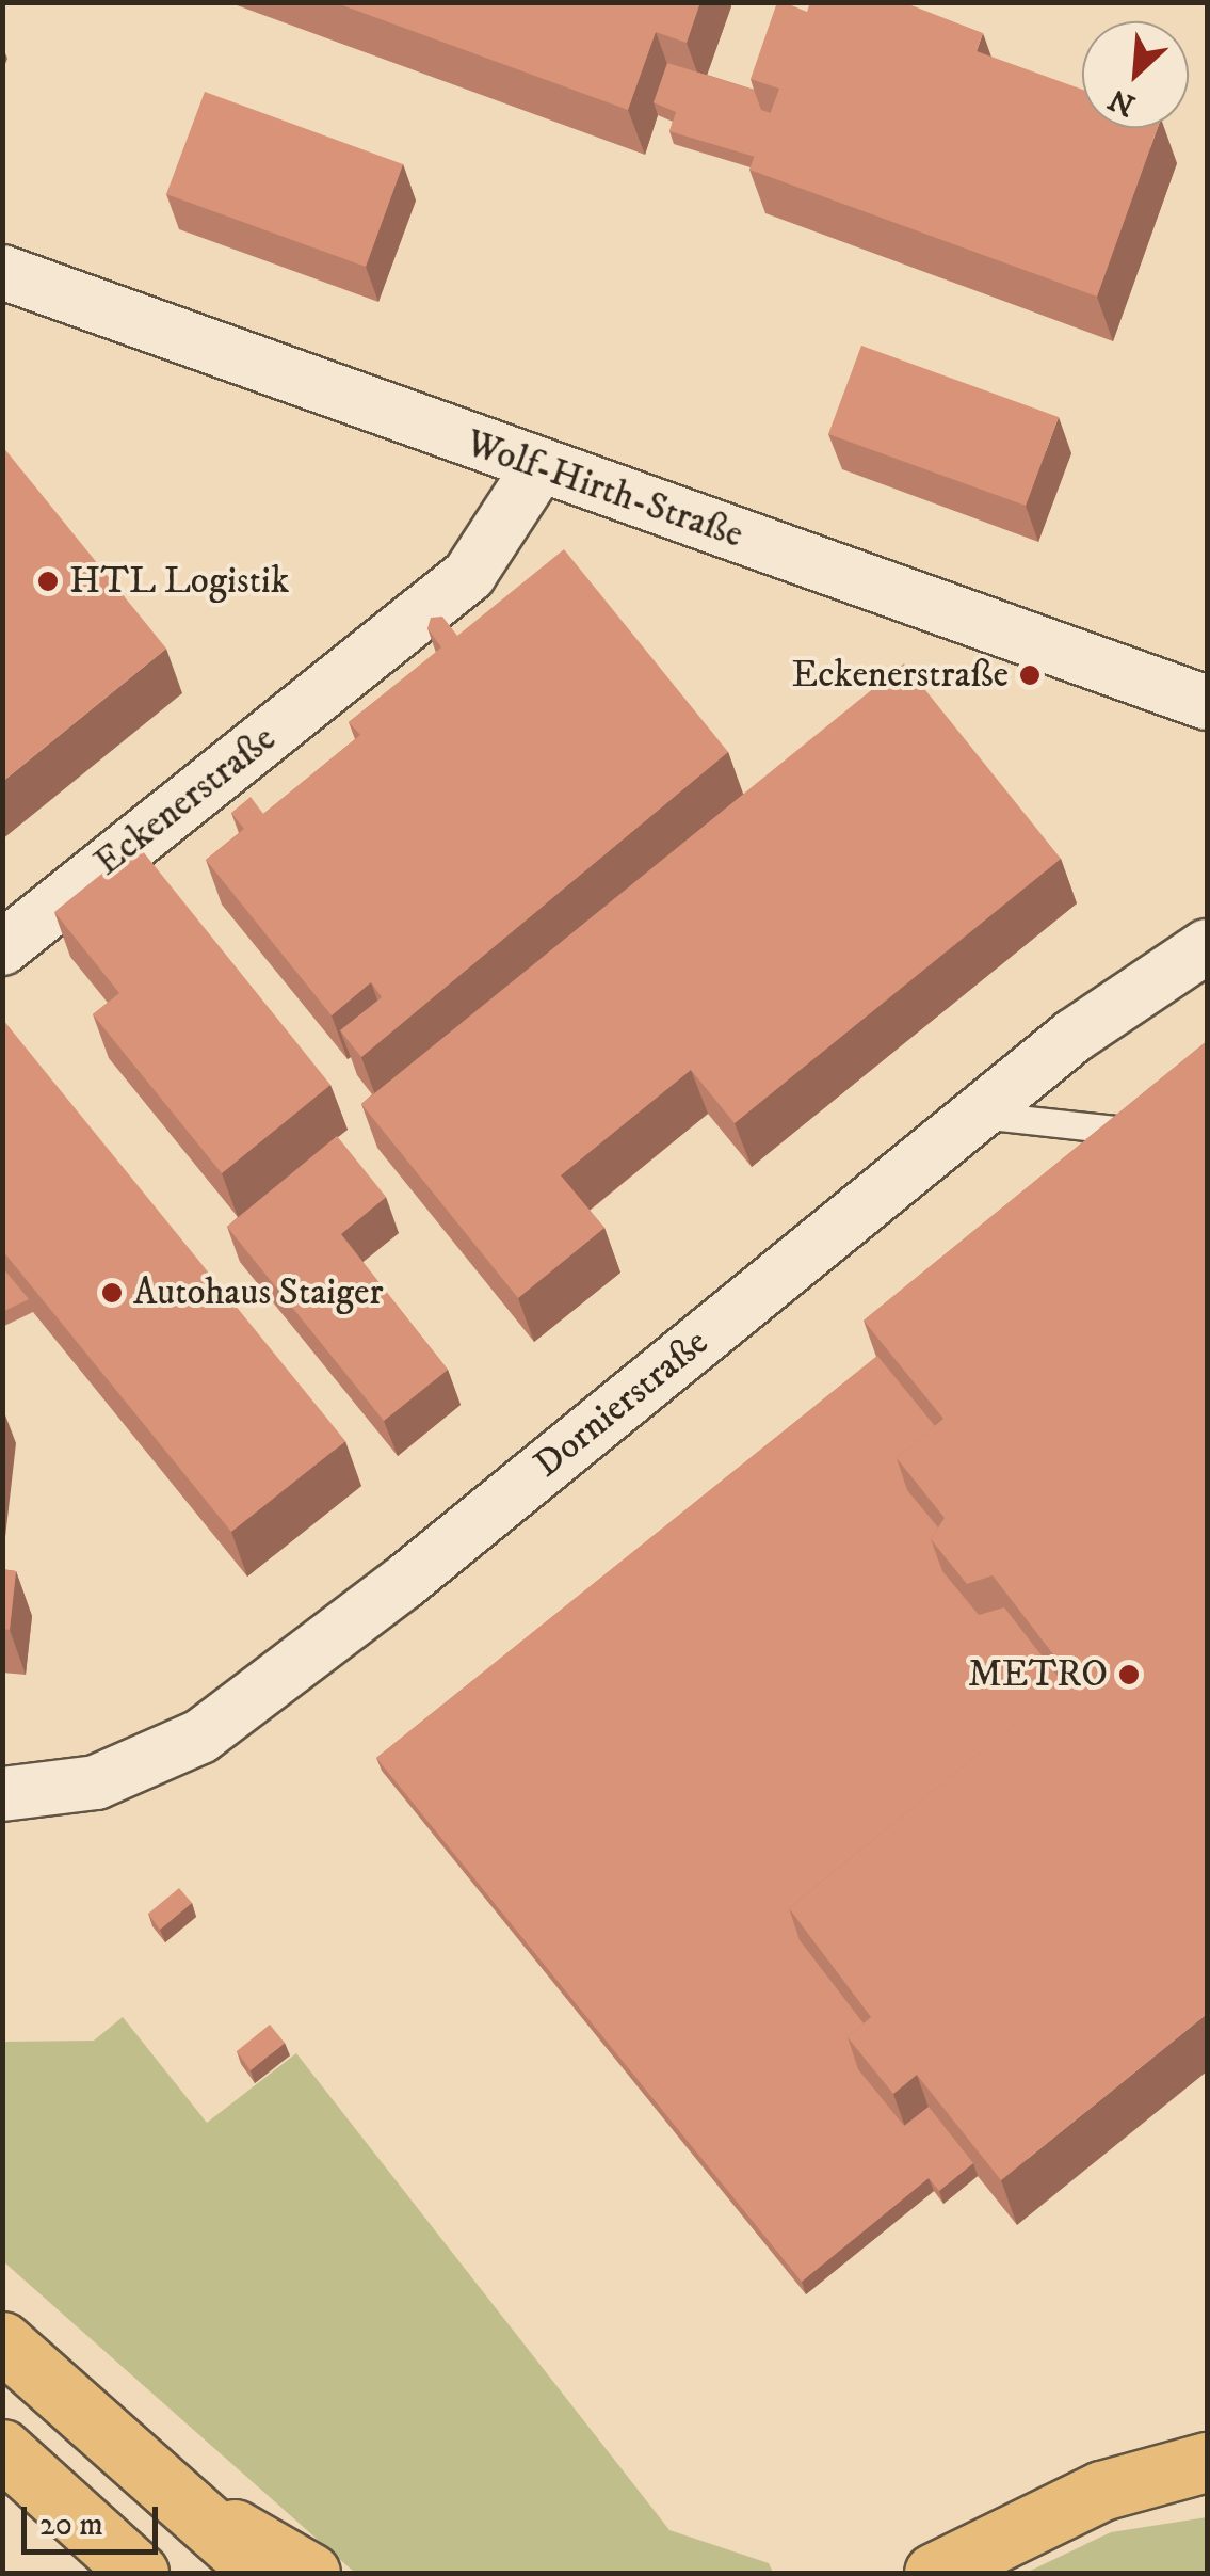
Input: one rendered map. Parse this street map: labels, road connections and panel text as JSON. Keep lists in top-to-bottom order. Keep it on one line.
{"streets":{"street":["Wolf-Hirth-Straße","Eckenerstraße","Dornierstraße"]},"crossings":[["Wolf-Hirth-Straße","Eckenerstraße"]],"places":["HTL Logistik","Eckenerstraße","Autohaus Staiger","METRO"],"scale_bar":"20 m","north":"bottom left"}
